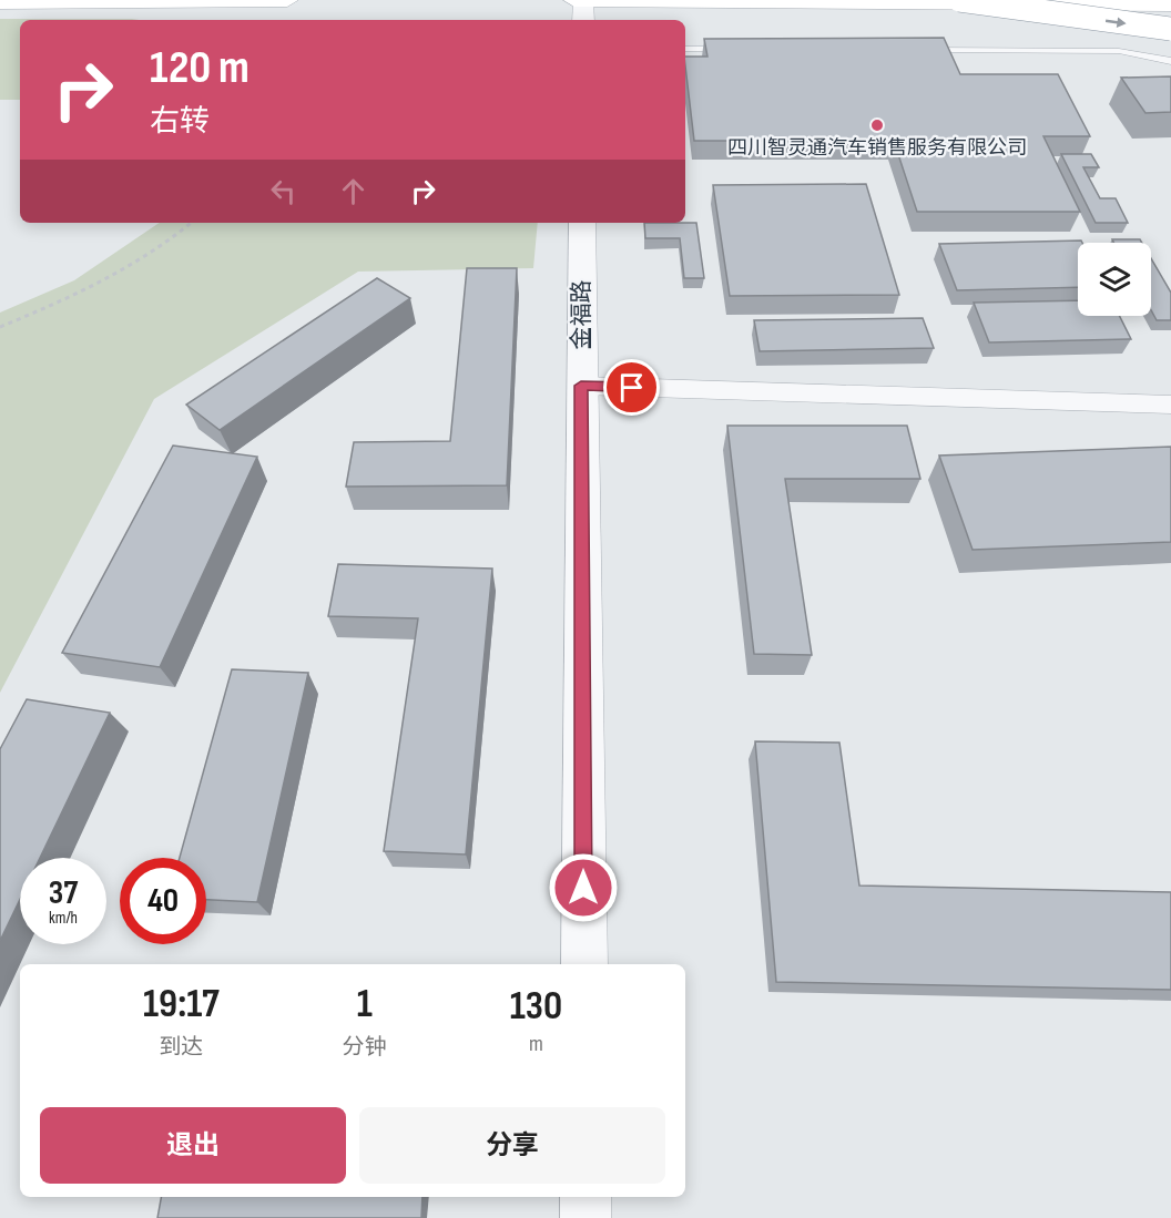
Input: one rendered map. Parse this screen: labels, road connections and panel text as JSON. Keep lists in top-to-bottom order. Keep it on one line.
{"streets":{"street":["金福路"]},"places":["四川智灵通汽车销售服务有限公司"],"page":{"turn":["120 m","右转"],"speed":"37 km/h","limit":"40","eta":["19:17","到达","1","分钟","130","m"],"buttons":["退出","分享"]}}
